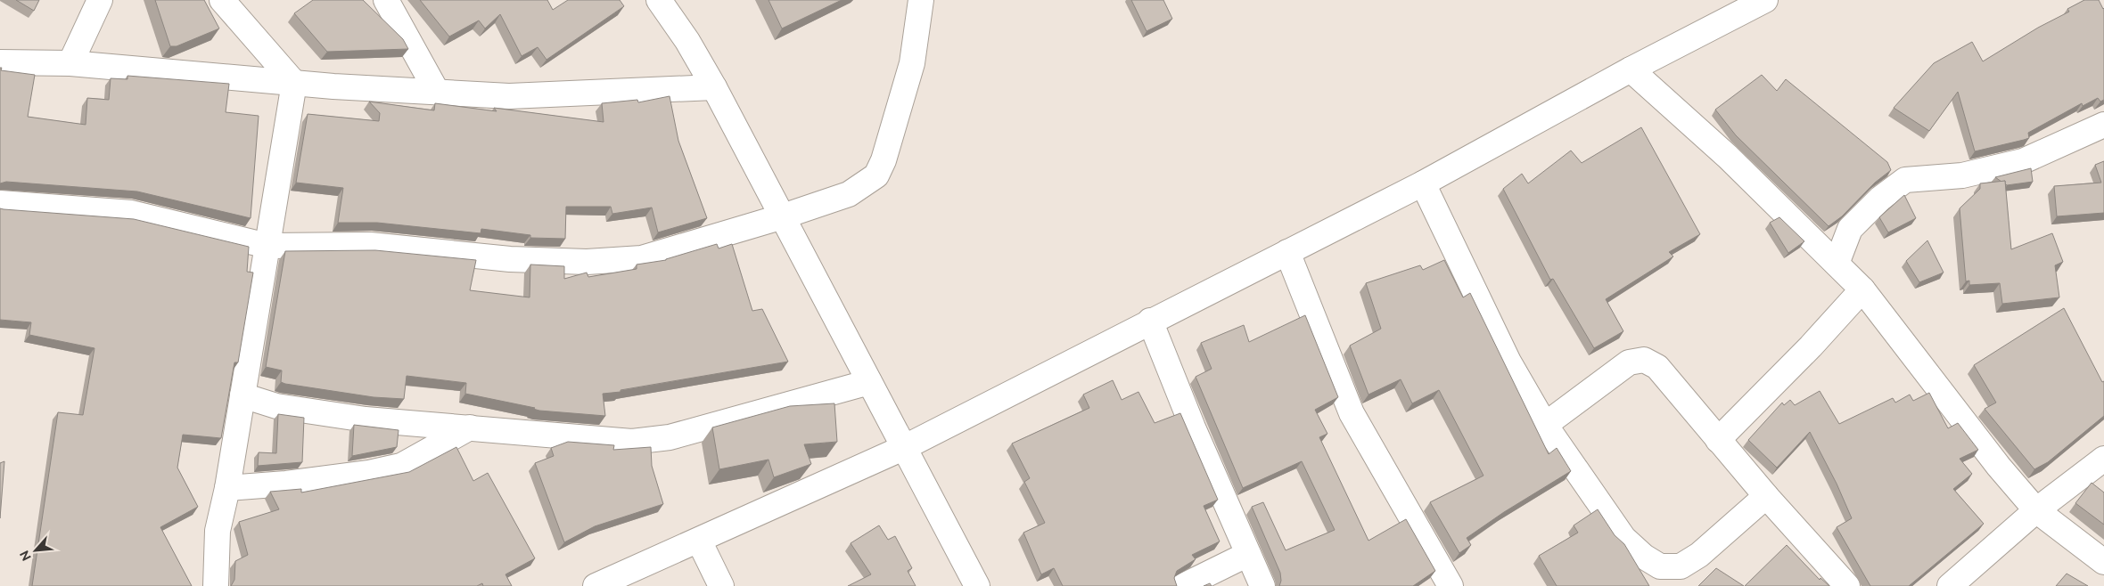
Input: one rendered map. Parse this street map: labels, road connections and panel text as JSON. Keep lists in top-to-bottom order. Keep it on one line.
{"north":"bottom left"}
